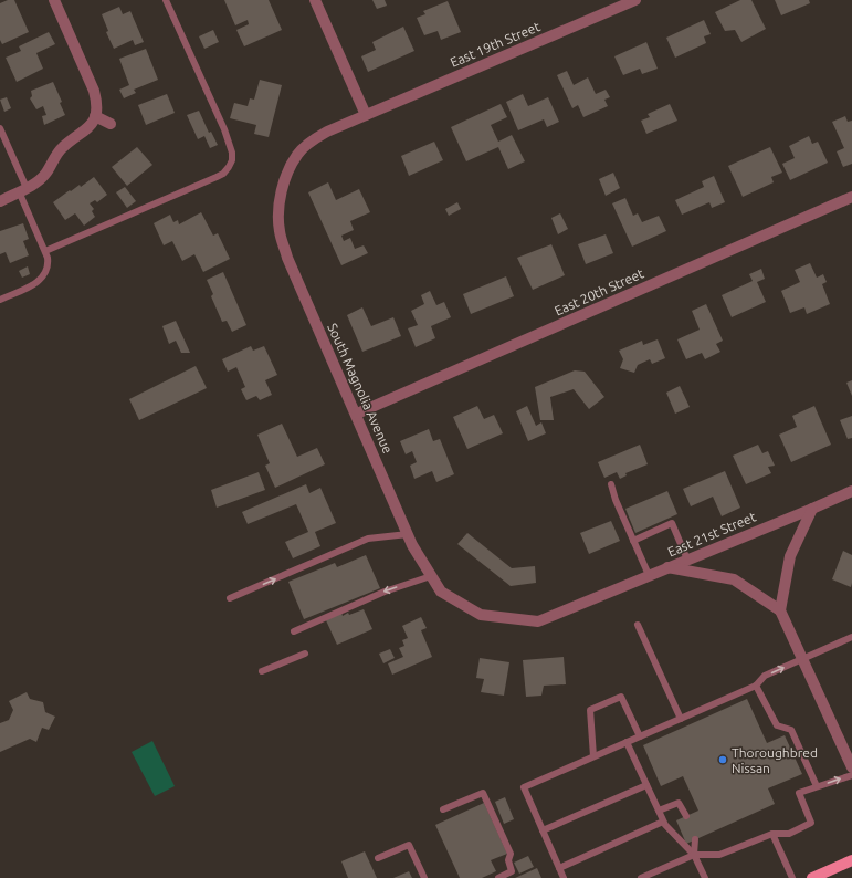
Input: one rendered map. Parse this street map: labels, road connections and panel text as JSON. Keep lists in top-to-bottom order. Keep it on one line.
{"streets":{"street":["East 19th Street","East 20th Street","South Magnolia Avenue","East 21st Street"]},"crossings":[["East 19th Street","South Magnolia Avenue"],["East 20th Street","South Magnolia Avenue"],["South Magnolia Avenue","East 21st Street"]],"places":["Thoroughbred Nissan"]}
